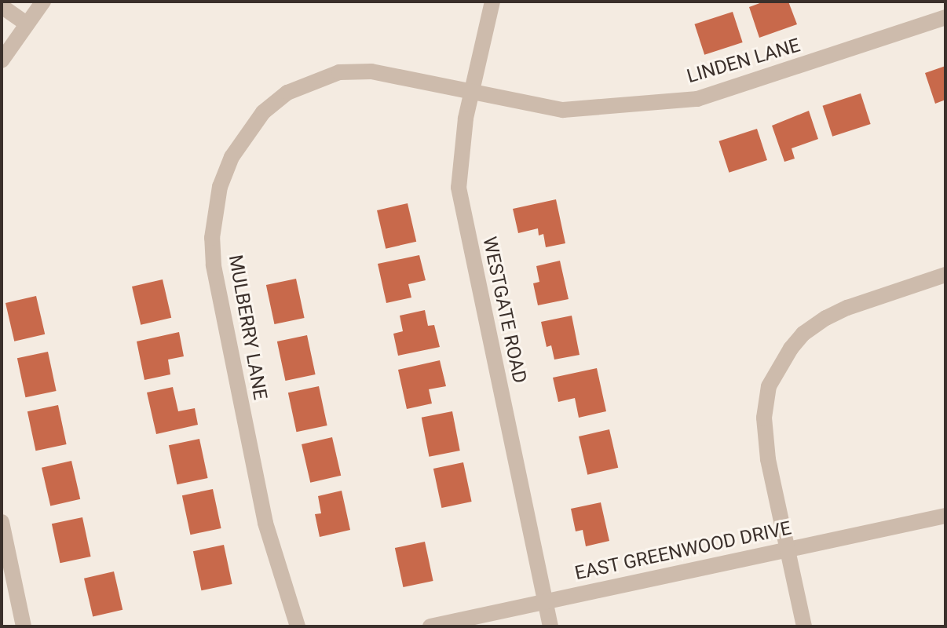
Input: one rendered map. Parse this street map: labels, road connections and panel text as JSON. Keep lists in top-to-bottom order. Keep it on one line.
{"streets":{"street":["LINDEN LANE","WESTGATE ROAD","MULBERRY LANE","EAST GREENWOOD DRIVE"]},"crossings":[["LINDEN LANE","WESTGATE ROAD"],["LINDEN LANE","MULBERRY LANE"],["WESTGATE ROAD","MULBERRY LANE"],["WESTGATE ROAD","EAST GREENWOOD DRIVE"]]}
